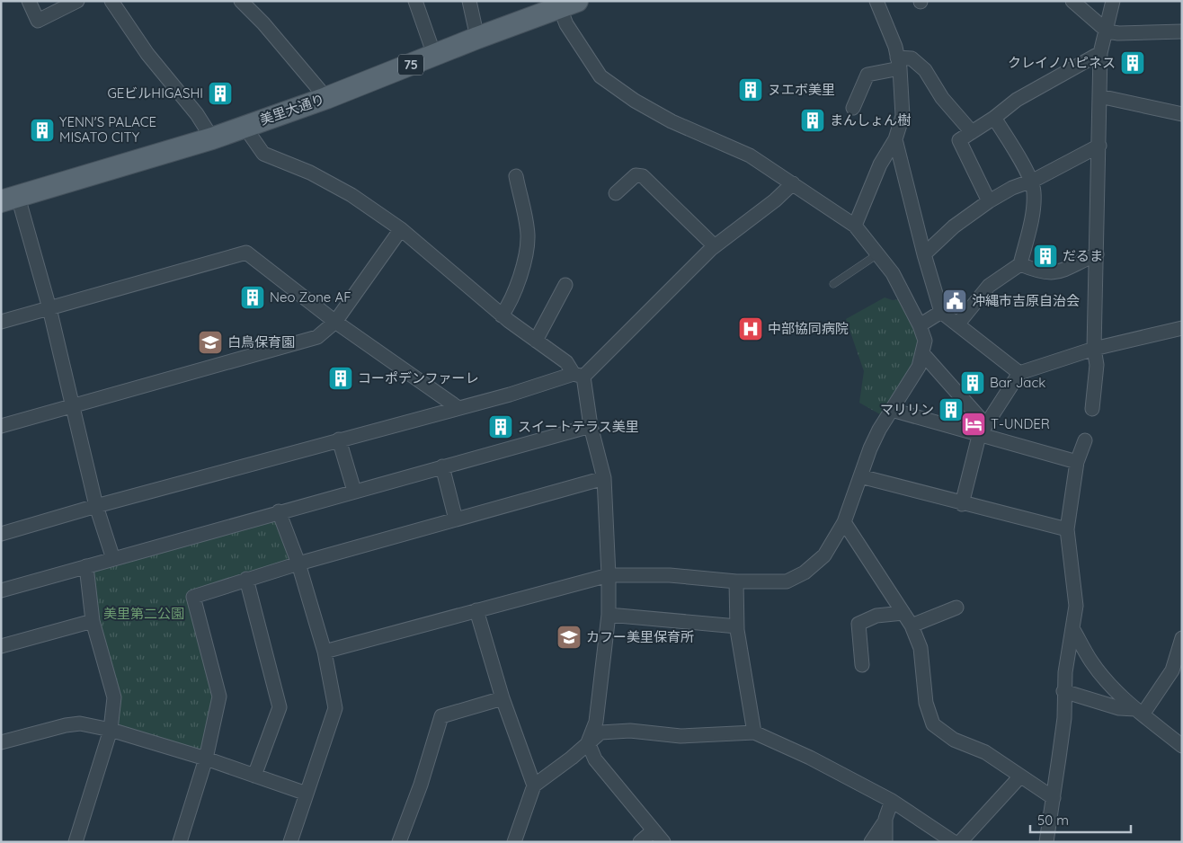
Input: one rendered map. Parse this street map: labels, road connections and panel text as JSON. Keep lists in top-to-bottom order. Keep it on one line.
{"streets":{"main road":["75","美里大通り"]},"parks":["美里第二公園"],"places":{"building":["クレイノハピネス","ヌエボ美里","GEビルHIGASHI","まんしょん樹","YENN'S PALACE MISATO CITY","だるま","Neo Zone AF","コーポデンファーレ","Bar Jack","マリリン","スイートテラス美里"],"public building":["沖縄市吉原自治会"],"hospital":["中部協同病院"],"school or university":["白鳥保育園","カフー美里保育所"],"hotel":["T-UNDER"]},"scale_bar":"50 m"}
